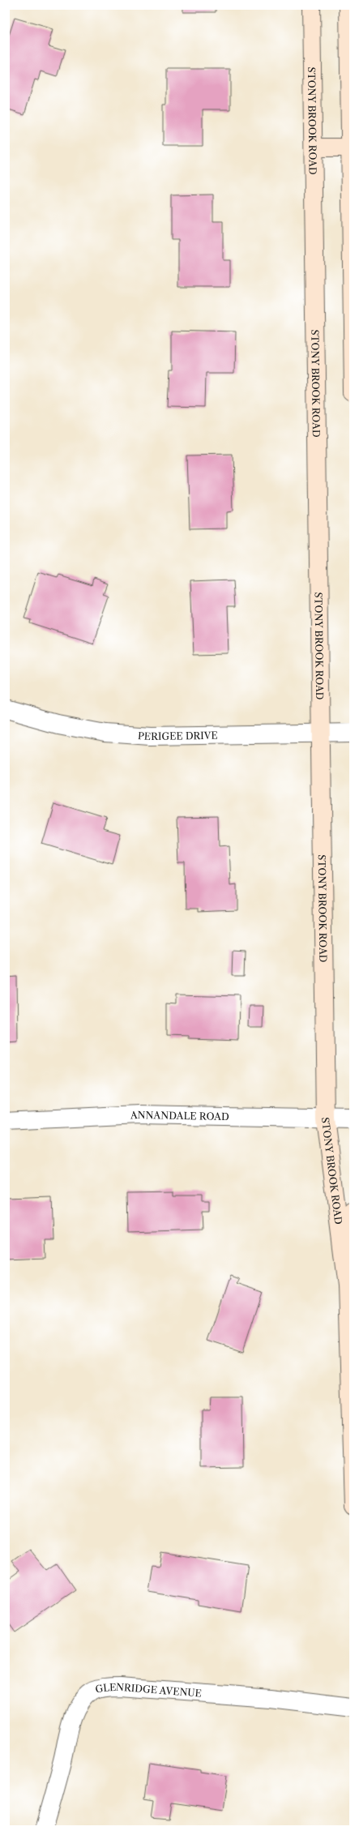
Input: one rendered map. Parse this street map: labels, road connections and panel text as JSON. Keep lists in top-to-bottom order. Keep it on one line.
{"streets":{"main road":["STONY BROOK ROAD"],"street":["PERIGEE DRIVE","ANNANDALE ROAD","GLENRIDGE AVENUE"]},"crossings":[["STONY BROOK ROAD","PERIGEE DRIVE"],["STONY BROOK ROAD","ANNANDALE ROAD"]]}
